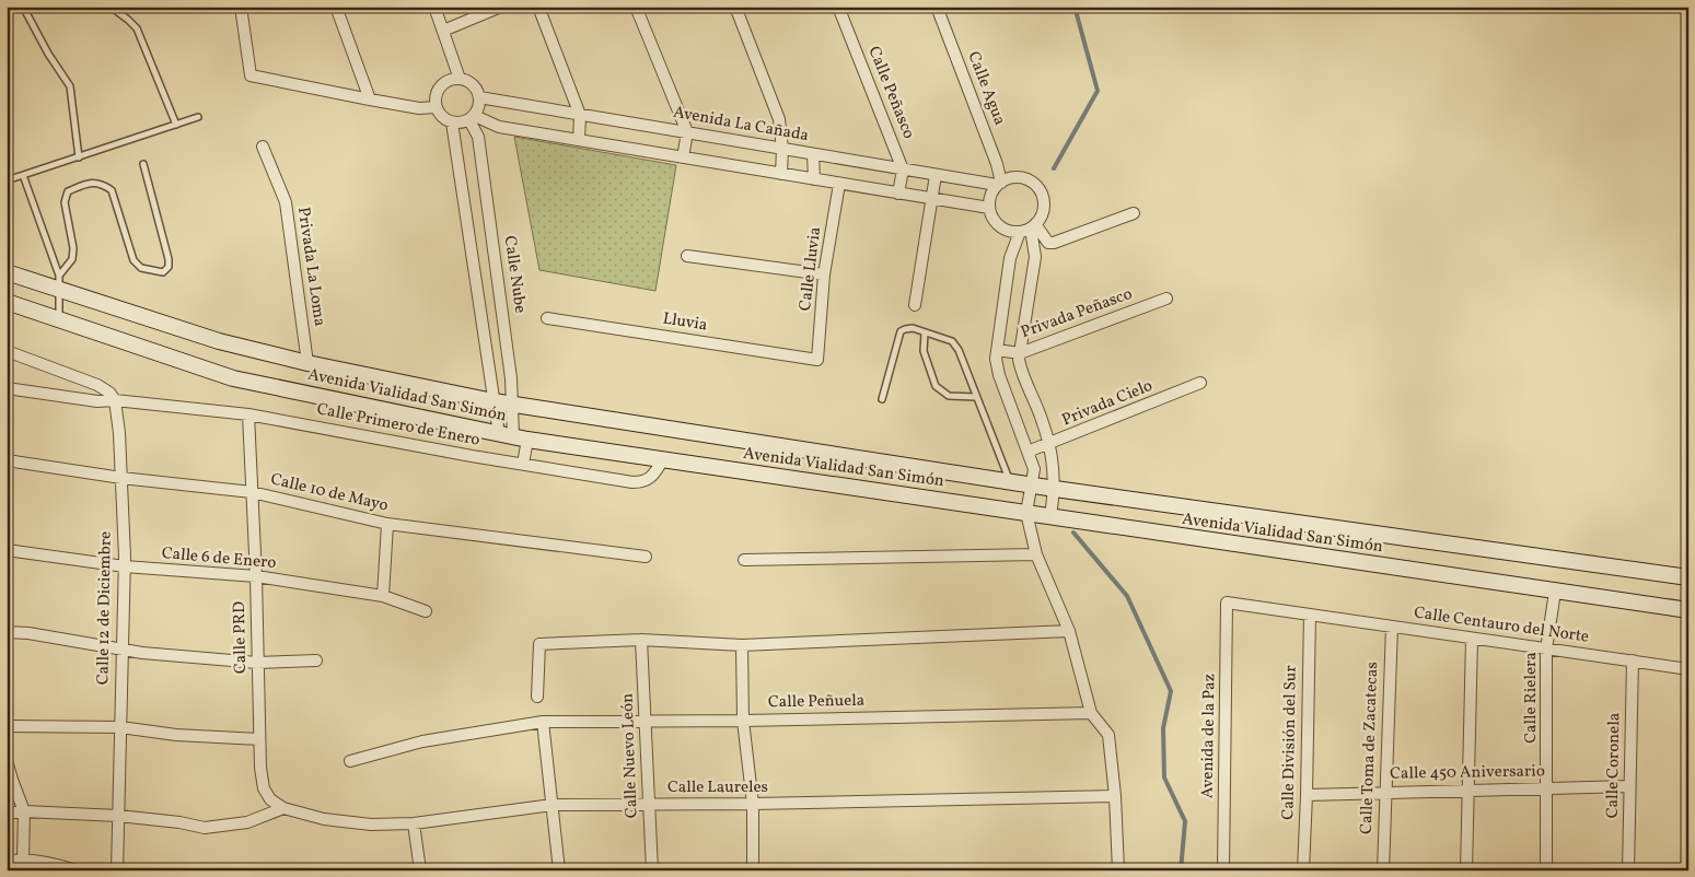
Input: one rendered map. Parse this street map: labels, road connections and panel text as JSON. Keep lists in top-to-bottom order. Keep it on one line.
{"streets":{"main road":["Avenida Vialidad San Simón"],"street":["Calle Agua","Calle Peñasco","Avenida La Cañada","Privada La Loma","Calle Lluvia","Calle Nube","Privada Peñasco","Lluvia","Privada Cielo","Calle Primero de Enero","Calle 10 de Mayo","Calle 6 de Enero","Calle 12 de Diciembre","Calle Centauro del Norte","Calle PRD","Calle Rielera","Calle Peñuela","Avenida de la Paz","Calle División del Sur","Calle Toma de Zacatecas","Calle Nuevo León","Calle Coronela","Calle 450 Aniversario","Calle Laureles"]},"crossings":[["Calle Agua","Avenida La Cañada"],["Calle Peñasco","Avenida La Cañada"],["Avenida La Cañada","Calle Nube"],["Privada La Loma","Avenida Vialidad San Simón"],["Calle Lluvia","Lluvia"],["Calle Nube","Avenida Vialidad San Simón"],["Avenida Vialidad San Simón","Calle Primero de Enero"],["Avenida Vialidad San Simón","Calle Rielera"],["Calle Primero de Enero","Calle 12 de Diciembre"],["Calle Primero de Enero","Calle PRD"],["Calle 10 de Mayo","Calle 12 de Diciembre"],["Calle 10 de Mayo","Calle PRD"],["Calle 6 de Enero","Calle 12 de Diciembre"],["Calle 6 de Enero","Calle PRD"],["Calle Centauro del Norte","Calle Rielera"],["Calle Centauro del Norte","Avenida de la Paz"],["Calle Centauro del Norte","Calle División del Sur"],["Calle Centauro del Norte","Calle Toma de Zacatecas"],["Calle Centauro del Norte","Calle Coronela"],["Calle PRD","Calle Laureles"],["Calle Rielera","Calle 450 Aniversario"],["Calle Peñuela","Calle Nuevo León"],["Calle División del Sur","Calle 450 Aniversario"],["Calle Toma de Zacatecas","Calle 450 Aniversario"],["Calle Nuevo León","Calle Laureles"],["Calle Coronela","Calle 450 Aniversario"]]}
